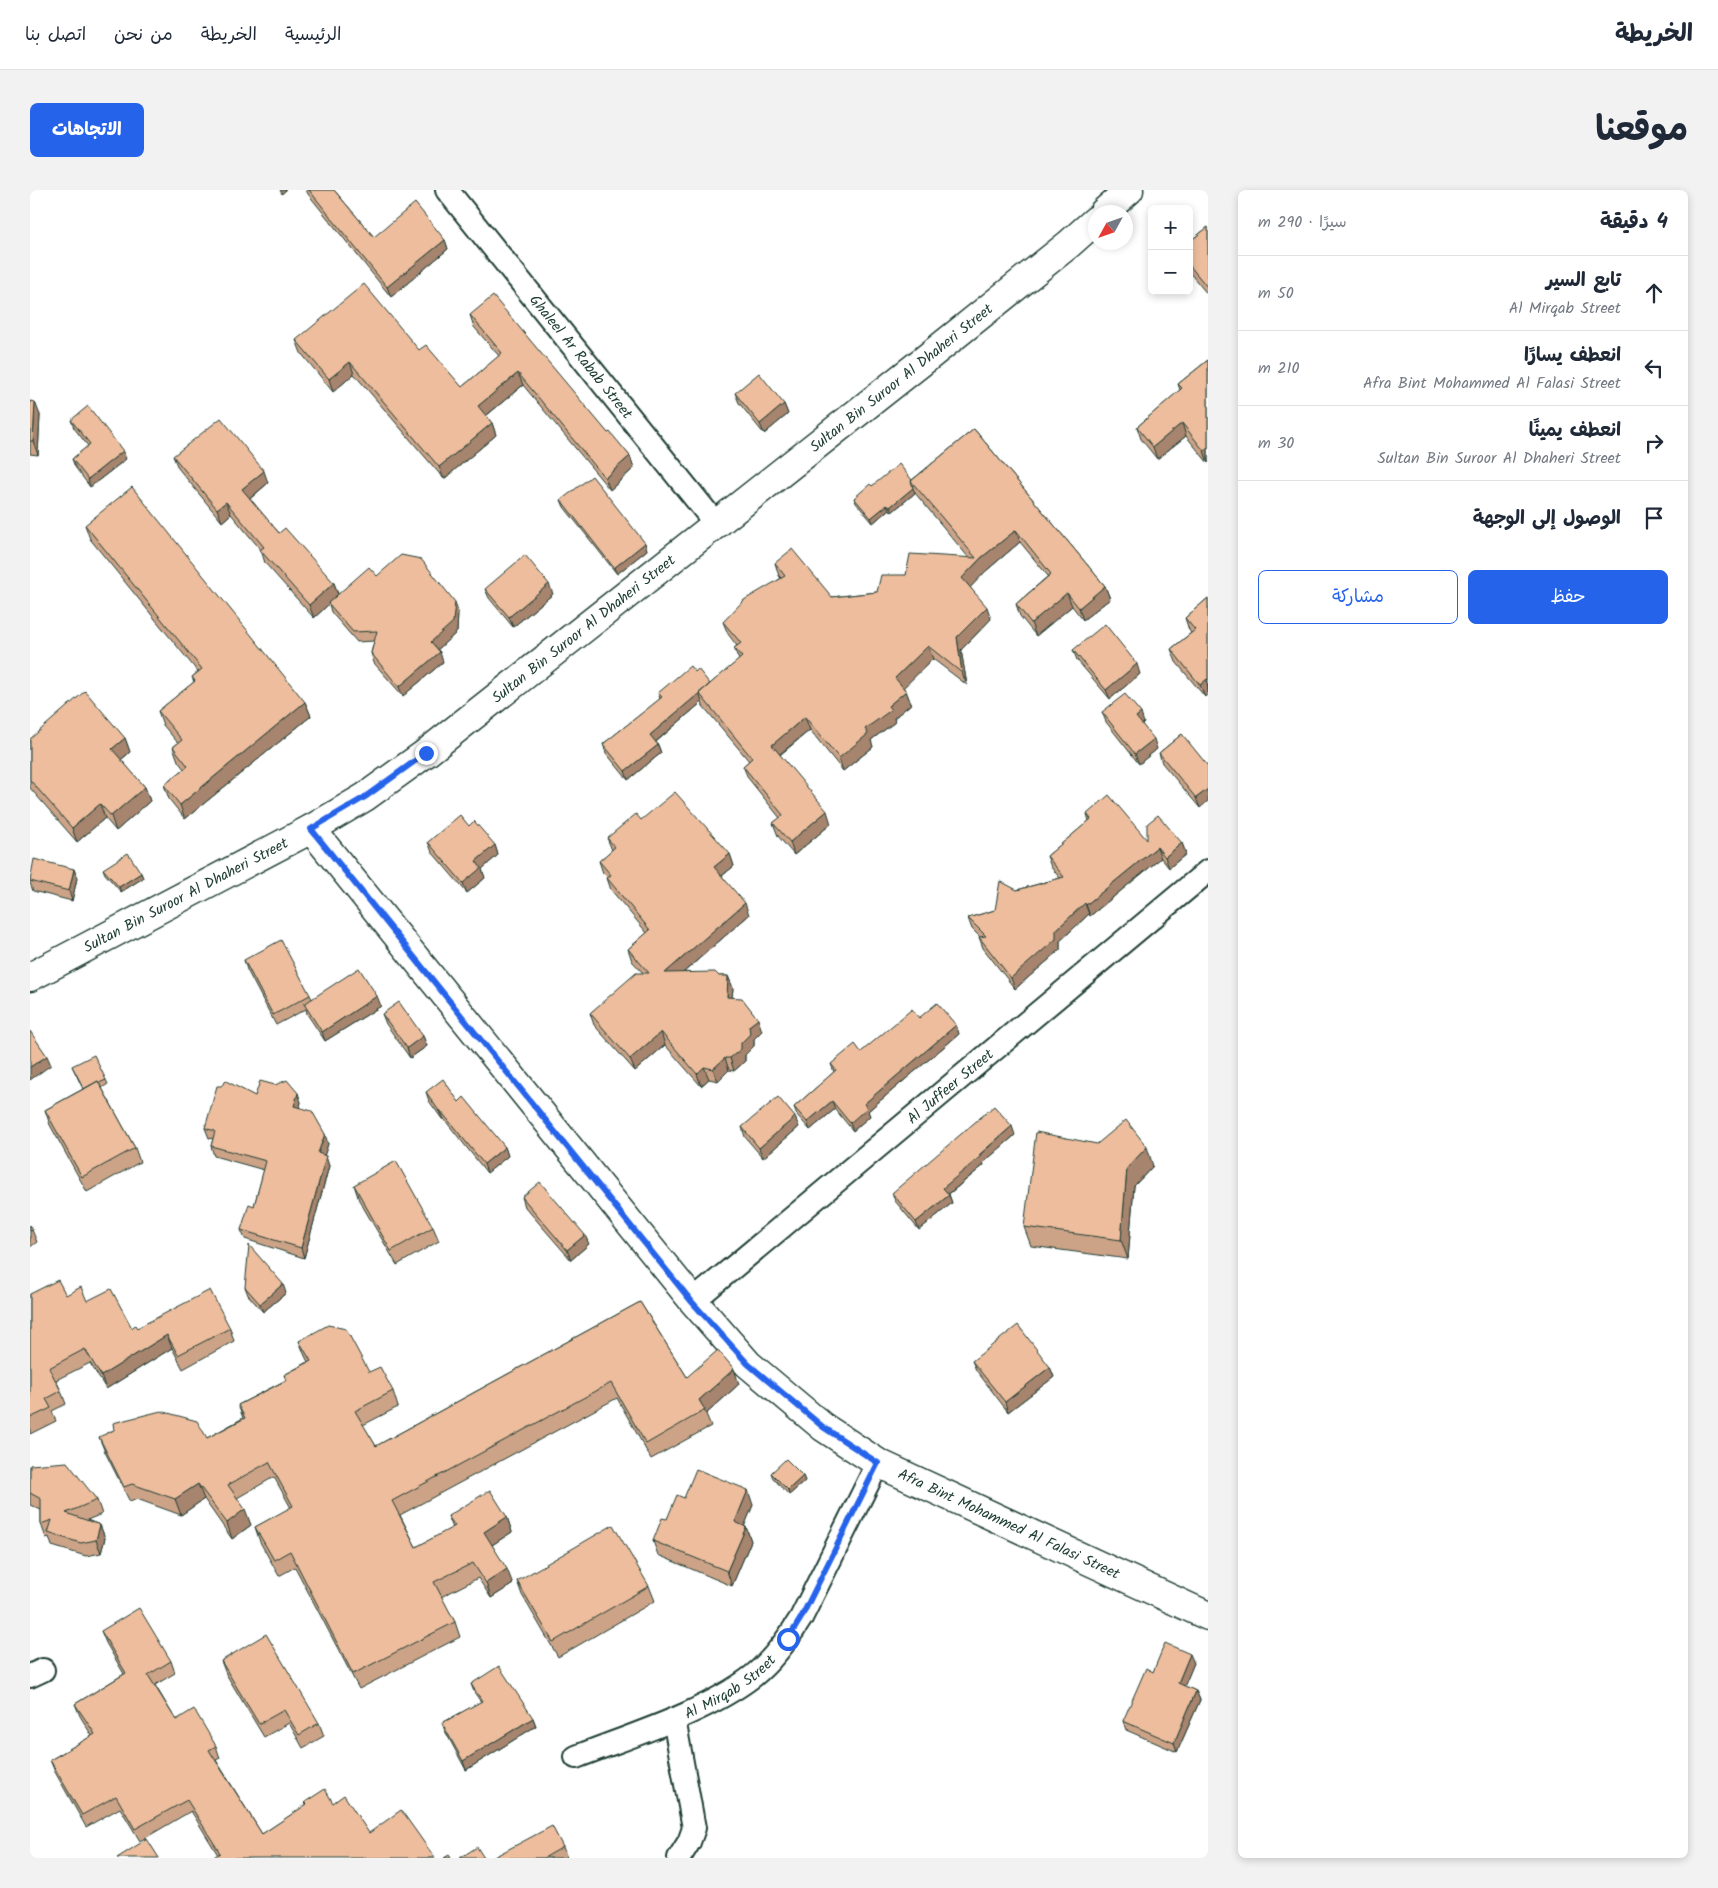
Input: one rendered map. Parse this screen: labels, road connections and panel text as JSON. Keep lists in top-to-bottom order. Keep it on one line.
{"streets":{"street":["Ghaleel Ar Rabab Street","Sultan Bin Suroor Al Dhaheri Street","Al Juffeer Street","Afra Bint Mohammed Al Falasi Street","Al Mirqab Street"]},"crossings":[["Ghaleel Ar Rabab Street","Sultan Bin Suroor Al Dhaheri Street"],["Sultan Bin Suroor Al Dhaheri Street","Afra Bint Mohammed Al Falasi Street"],["Al Juffeer Street","Afra Bint Mohammed Al Falasi Street"],["Afra Bint Mohammed Al Falasi Street","Al Mirqab Street"]],"north":"bottom left","page":{"header":"الخريطة","nav":["الرئيسية","الخريطة","من نحن","اتصل بنا"],"title":"موقعنا","buttons":["الاتجاهات",["حفظ","مشاركة"]],"heading":["4 دقيقة","سيرًا · 290 m"],"map_buttons":["+","−"],"list":[["تابع السير","Al Mirqab Street","50 m"],["انعطف يسارًا","Afra Bint Mohammed Al Falasi Street","210 m"],["انعطف يمينًا","Sultan Bin Suroor Al Dhaheri Street","30 m"],"الوصول إلى الوجهة"]}}
